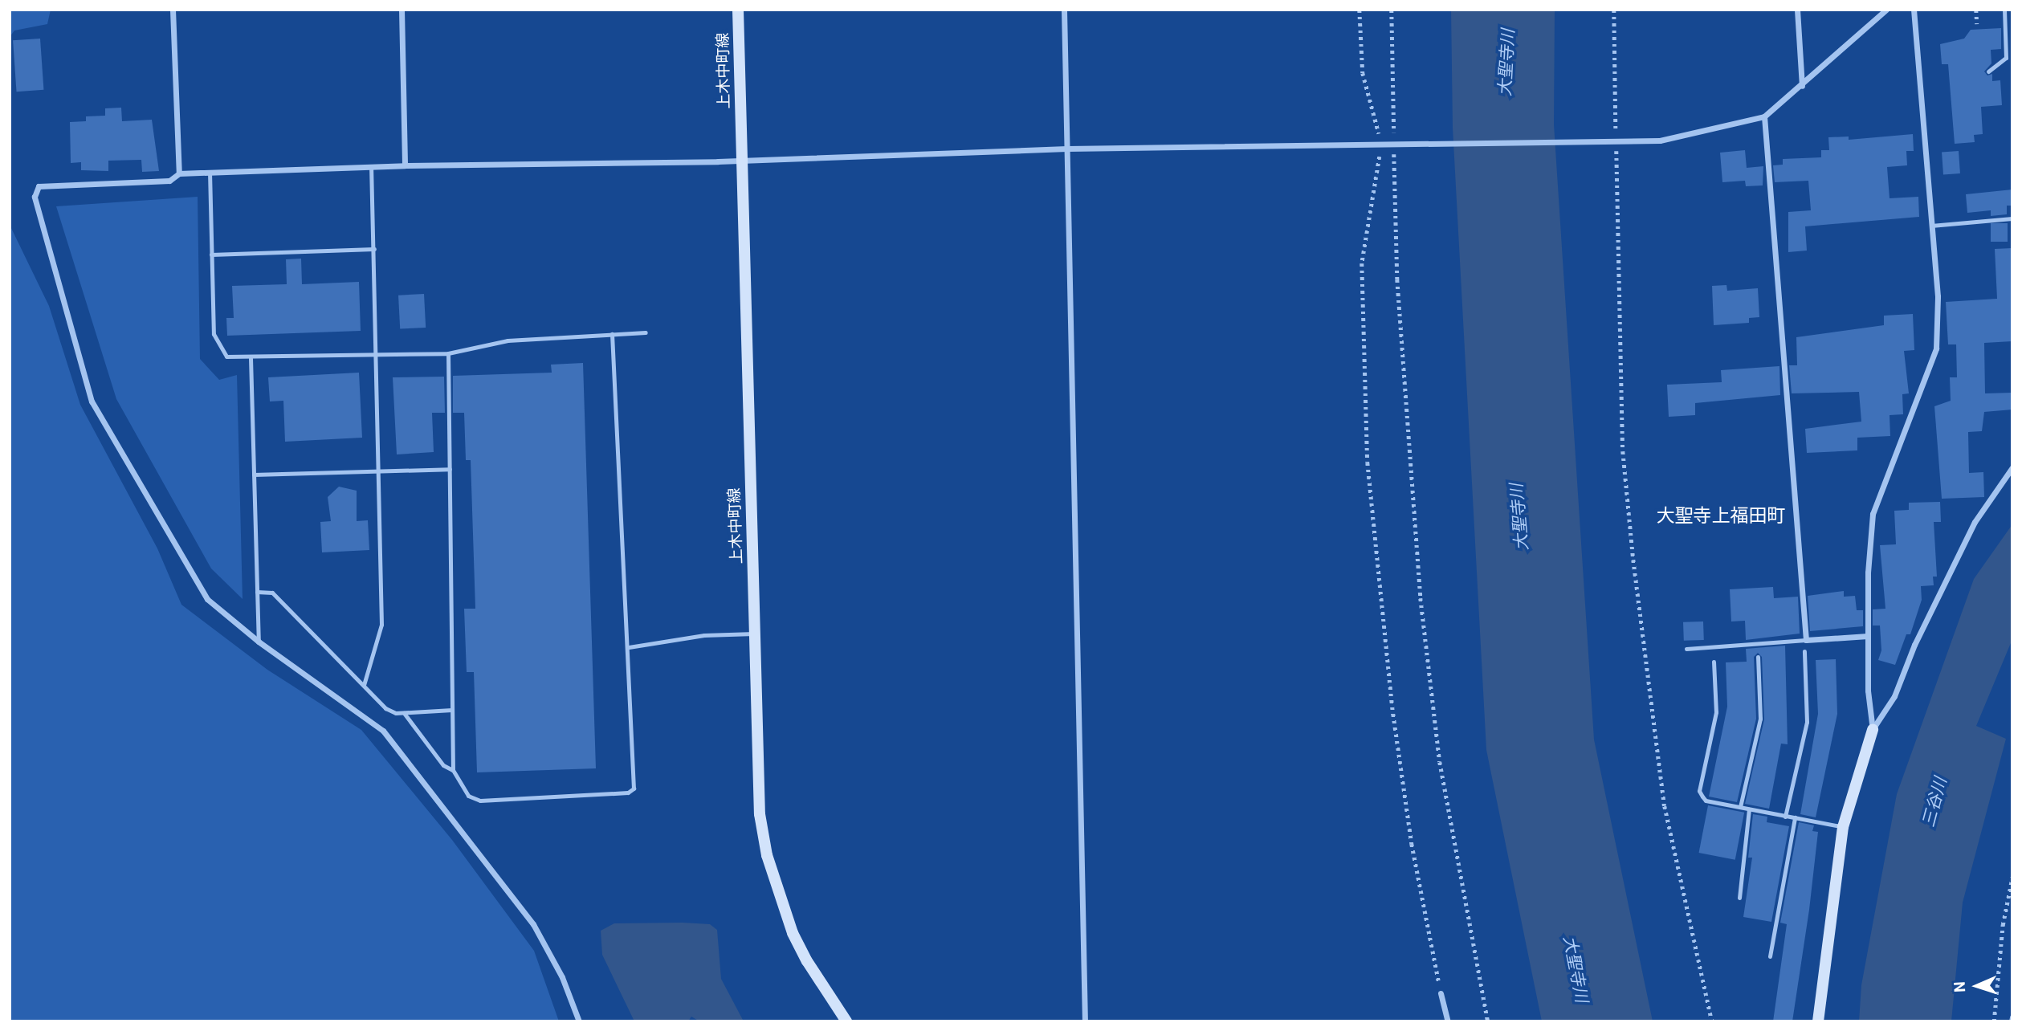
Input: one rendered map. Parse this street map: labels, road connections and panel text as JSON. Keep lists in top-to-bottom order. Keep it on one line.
{"streets":{"main road":["上木中町線"]},"districts":["大聖寺上福田町"],"water":["大聖寺川","三谷川"],"north":"left"}
